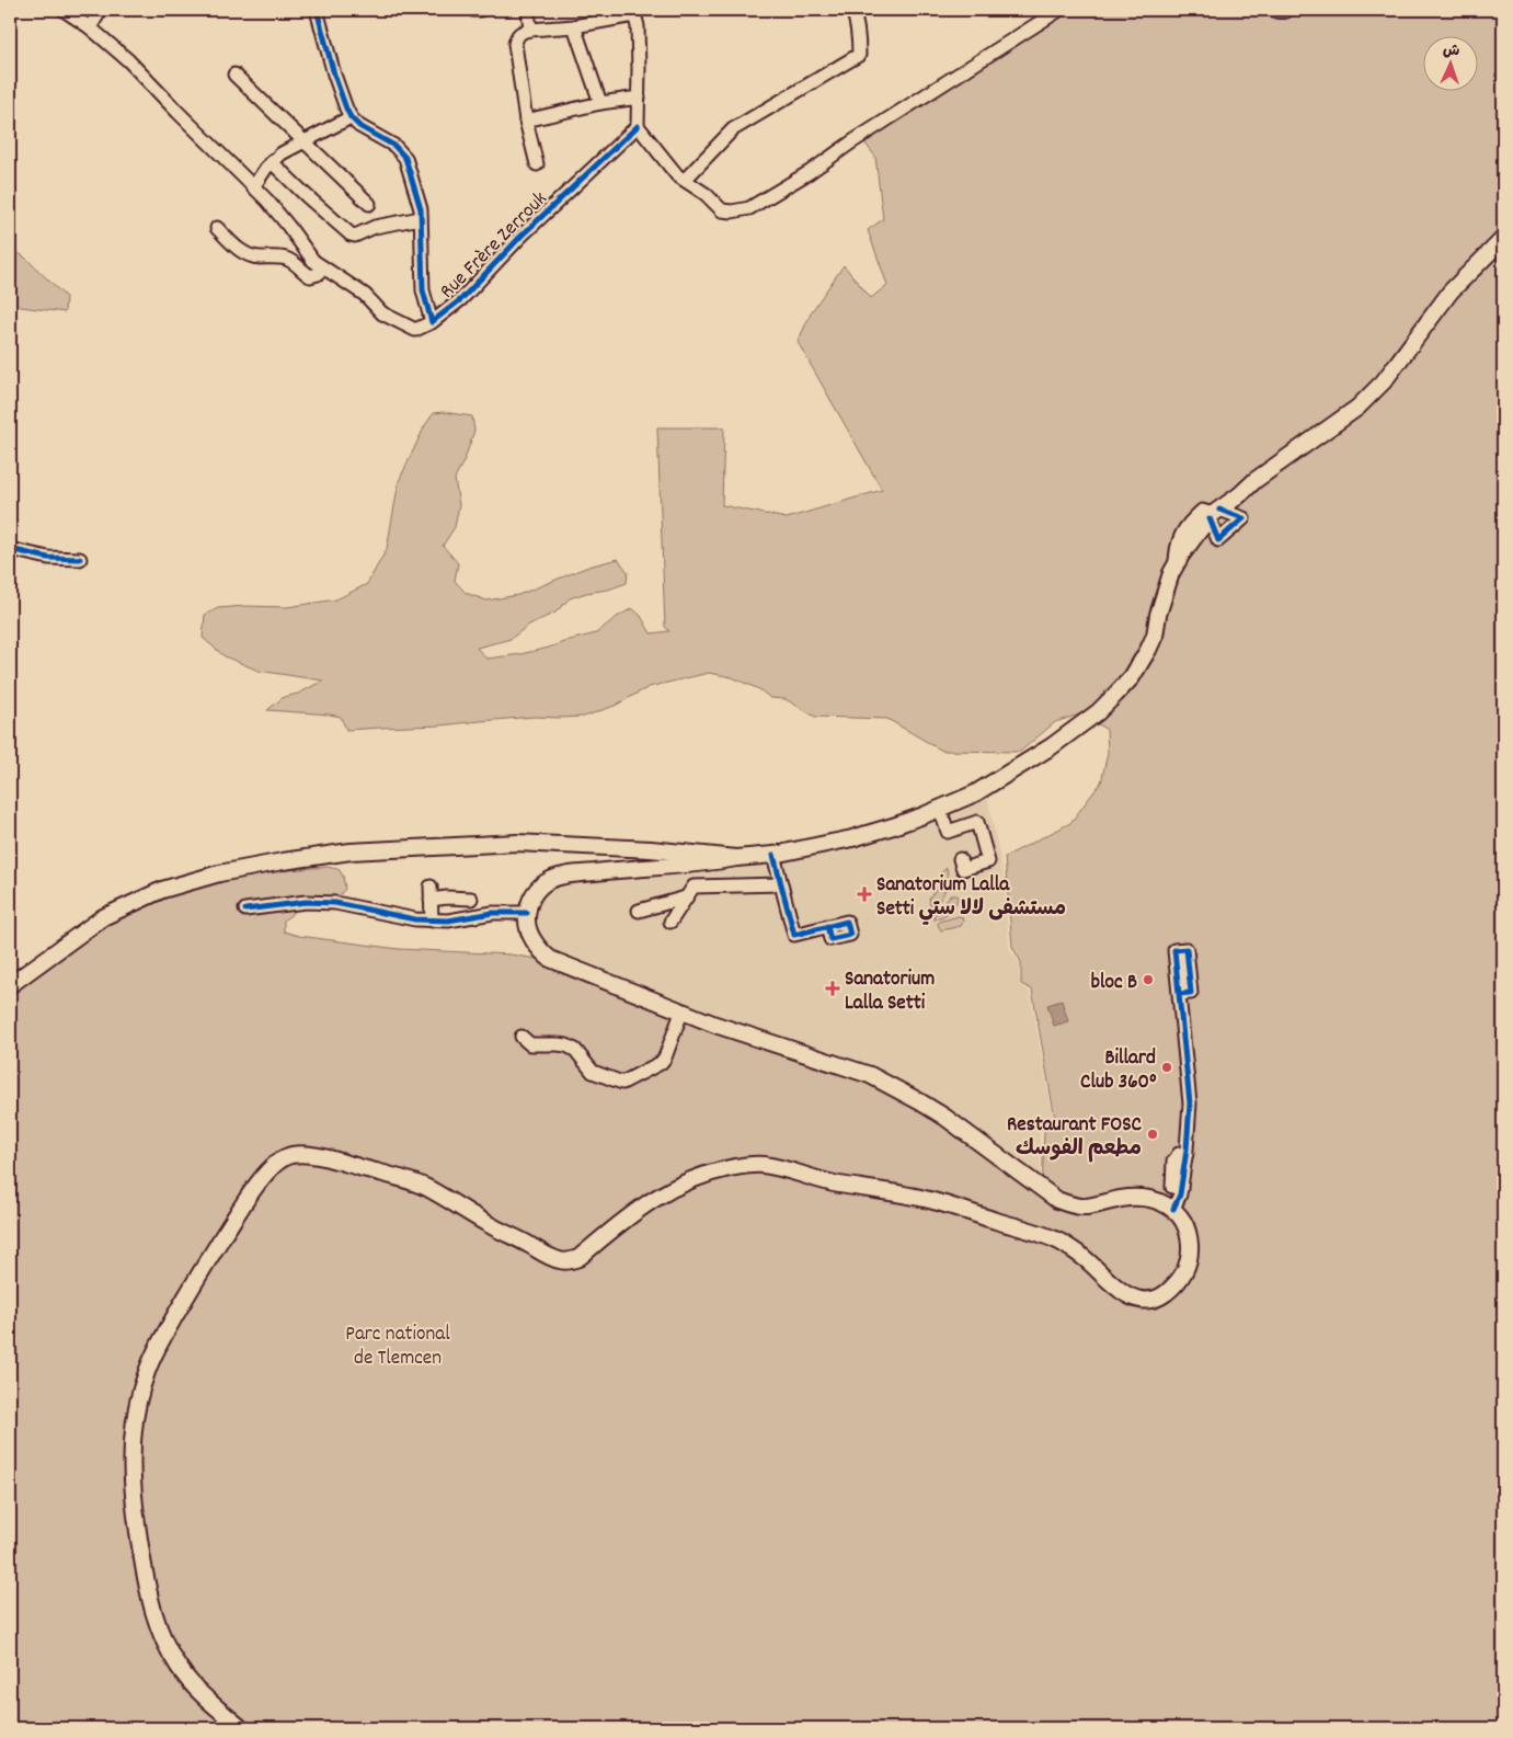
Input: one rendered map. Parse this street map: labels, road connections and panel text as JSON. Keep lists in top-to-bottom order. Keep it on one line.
{"streets":{"street":["Rue Frère Zerrouk"]},"parks":["Parc national de Tlemcen"],"places":{"health":["Sanatorium Lalla Setti مستشفى لالا ستي","Sanatorium Lalla Setti"],"other":["bloc B","Billard Club 360°","Restaurant FOSC مطعم الفوسك"]},"north":"top"}
